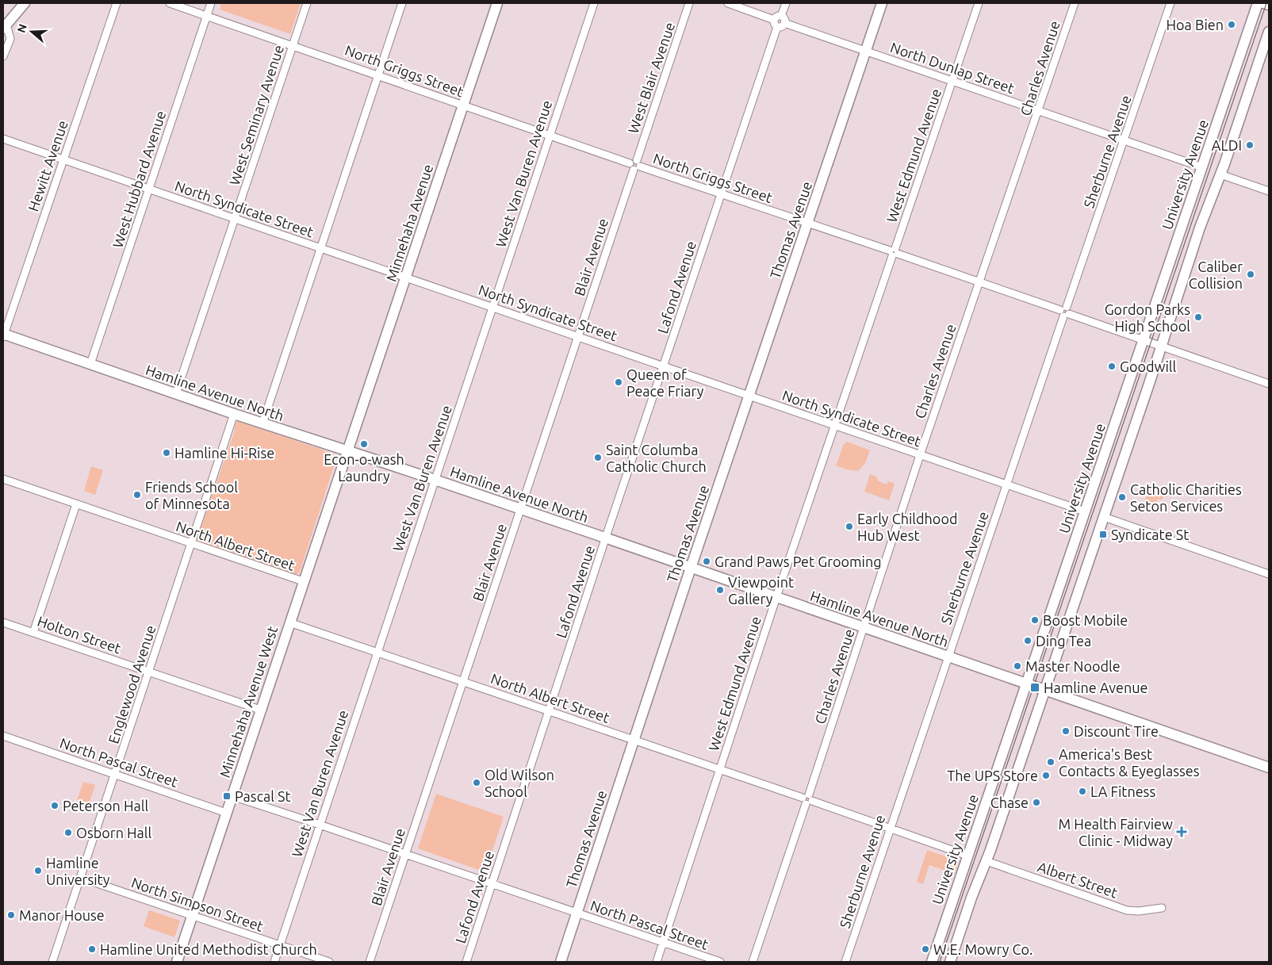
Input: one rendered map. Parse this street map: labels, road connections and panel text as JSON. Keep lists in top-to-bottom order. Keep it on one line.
{"streets":{"street":["North Dunlap Street","Charles Avenue","North Griggs Street","West Blair Avenue","West Seminary Avenue","Sherburne Avenue","West Edmund Avenue","Hewitt Avenue","West Van Buren Avenue","University Avenue","West Hubbard Avenue","North Syndicate Street","Minnehaha Avenue","Thomas Avenue","Blair Avenue","Lafond Avenue","Hamline Avenue North","North Albert Street","Holton Street","Englewood Avenue","Minnehaha Avenue West","North Pascal Street","Albert Street","North Simpson Street"]},"crossings":[["North Dunlap Street","Charles Avenue"],["North Dunlap Street","Sherburne Avenue"],["North Dunlap Street","West Edmund Avenue"],["North Dunlap Street","University Avenue"],["North Dunlap Street","Thomas Avenue"],["North Dunlap Street","Lafond Avenue"],["Charles Avenue","North Griggs Street"],["Charles Avenue","North Syndicate Street"],["Charles Avenue","Hamline Avenue North"],["Charles Avenue","North Albert Street"],["North Griggs Street","West Blair Avenue"],["North Griggs Street","West Seminary Avenue"],["North Griggs Street","Sherburne Avenue"],["North Griggs Street","West Edmund Avenue"],["North Griggs Street","West Van Buren Avenue"],["North Griggs Street","University Avenue"],["North Griggs Street","West Hubbard Avenue"],["North Griggs Street","Minnehaha Avenue"],["North Griggs Street","Thomas Avenue"],["North Griggs Street","Blair Avenue"],["North Griggs Street","Lafond Avenue"],["West Blair Avenue","Blair Avenue"],["West Seminary Avenue","North Syndicate Street"],["West Seminary Avenue","Hamline Avenue North"],["Sherburne Avenue","North Syndicate Street"],["Sherburne Avenue","Hamline Avenue North"],["Sherburne Avenue","North Albert Street"],["West Edmund Avenue","North Syndicate Street"],["West Edmund Avenue","Hamline Avenue North"],["West Edmund Avenue","North Albert Street"],["West Edmund Avenue","North Pascal Street"],["Hewitt Avenue","North Syndicate Street"],["Hewitt Avenue","Hamline Avenue North"],["West Van Buren Avenue","North Syndicate Street"],["West Van Buren Avenue","Hamline Avenue North"],["West Van Buren Avenue","North Albert Street"],["West Van Buren Avenue","North Pascal Street"],["West Van Buren Avenue","North Simpson Street"],["University Avenue","North Syndicate Street"],["University Avenue","Hamline Avenue North"],["University Avenue","North Albert Street"],["West Hubbard Avenue","North Syndicate Street"],["West Hubbard Avenue","Hamline Avenue North"],["North Syndicate Street","Minnehaha Avenue"],["North Syndicate Street","Thomas Avenue"],["North Syndicate Street","Blair Avenue"],["North Syndicate Street","Lafond Avenue"],["Minnehaha Avenue","Hamline Avenue North"],["Minnehaha Avenue","Minnehaha Avenue West"],["Thomas Avenue","Hamline Avenue North"],["Thomas Avenue","North Albert Street"],["Thomas Avenue","North Pascal Street"],["Blair Avenue","Hamline Avenue North"],["Blair Avenue","North Albert Street"],["Blair Avenue","North Pascal Street"],["Lafond Avenue","Hamline Avenue North"],["Lafond Avenue","North Albert Street"],["Lafond Avenue","North Pascal Street"],["Hamline Avenue North","Englewood Avenue"],["Hamline Avenue North","Minnehaha Avenue West"],["North Albert Street","Englewood Avenue"],["North Albert Street","Minnehaha Avenue West"],["Holton Street","Englewood Avenue"],["Holton Street","Minnehaha Avenue West"],["Englewood Avenue","North Pascal Street"],["Englewood Avenue","North Simpson Street"],["Minnehaha Avenue West","North Pascal Street"],["Minnehaha Avenue West","North Simpson Street"]],"places":{"other":["Hoa Bien","ALDI","Caliber Collision","Gordon Parks High School","Goodwill","Queen of Peace Friary","Econ-o-wash Laundry","Hamline Hi-Rise","Saint Columba Catholic Church","Friends School of Minnesota","Catholic Charities Seton Services","Early Childhood Hub West","Grand Paws Pet Grooming","Viewpoint Gallery","Boost Mobile","Ding Tea","Master Noodle","Discount Tire","America's Best Contacts & Eyeglasses","The UPS Store","Old Wilson School","LA Fitness","Chase","Peterson Hall","Osborn Hall","Hamline University","Manor House","Hamline United Methodist Church","W.E. Mowry Co."],"transit":["Syndicate St","Hamline Avenue","Pascal St"],"health":["M Health Fairview Clinic - Midway"]},"north":"left"}
